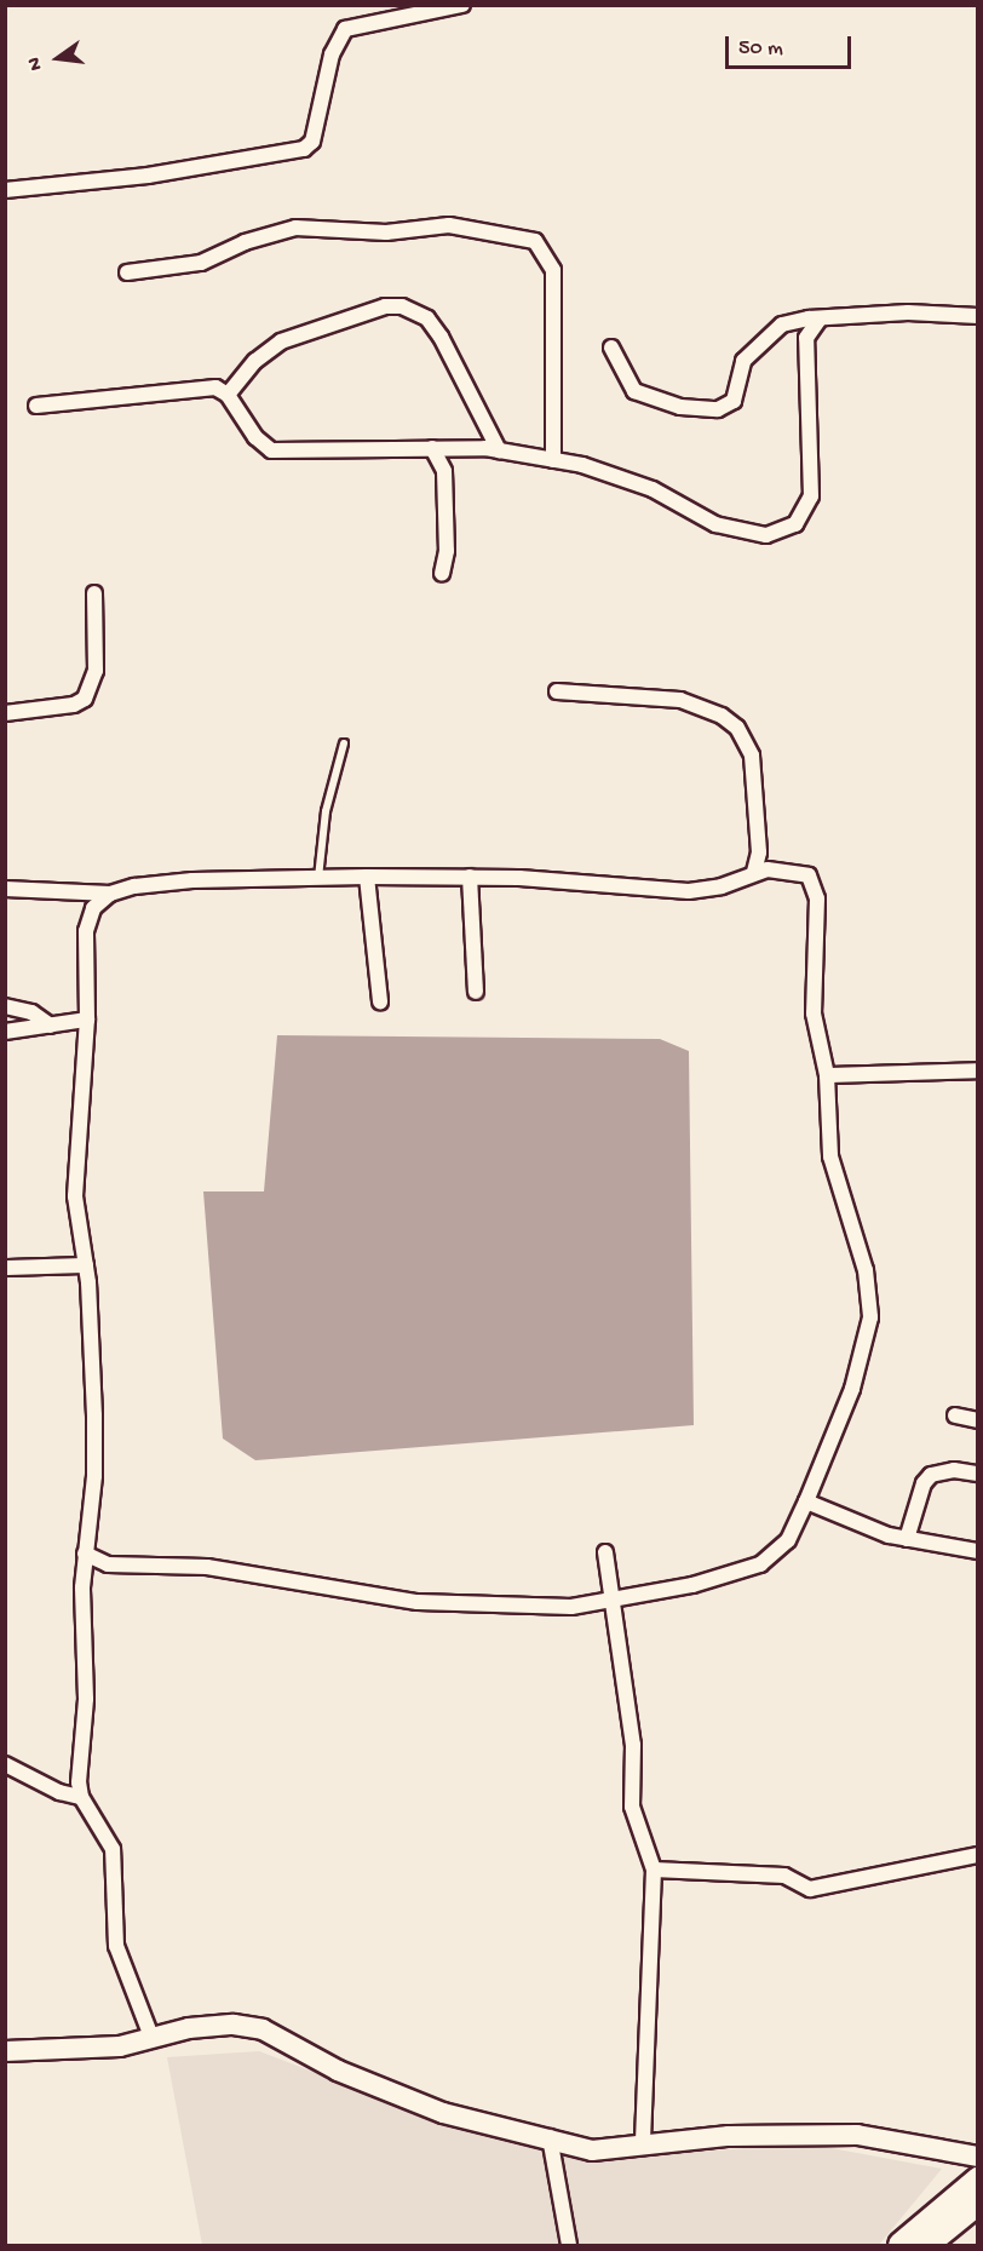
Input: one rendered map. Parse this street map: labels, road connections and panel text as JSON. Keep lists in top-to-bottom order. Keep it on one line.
{"scale_bar":"50 m","north":"left"}
